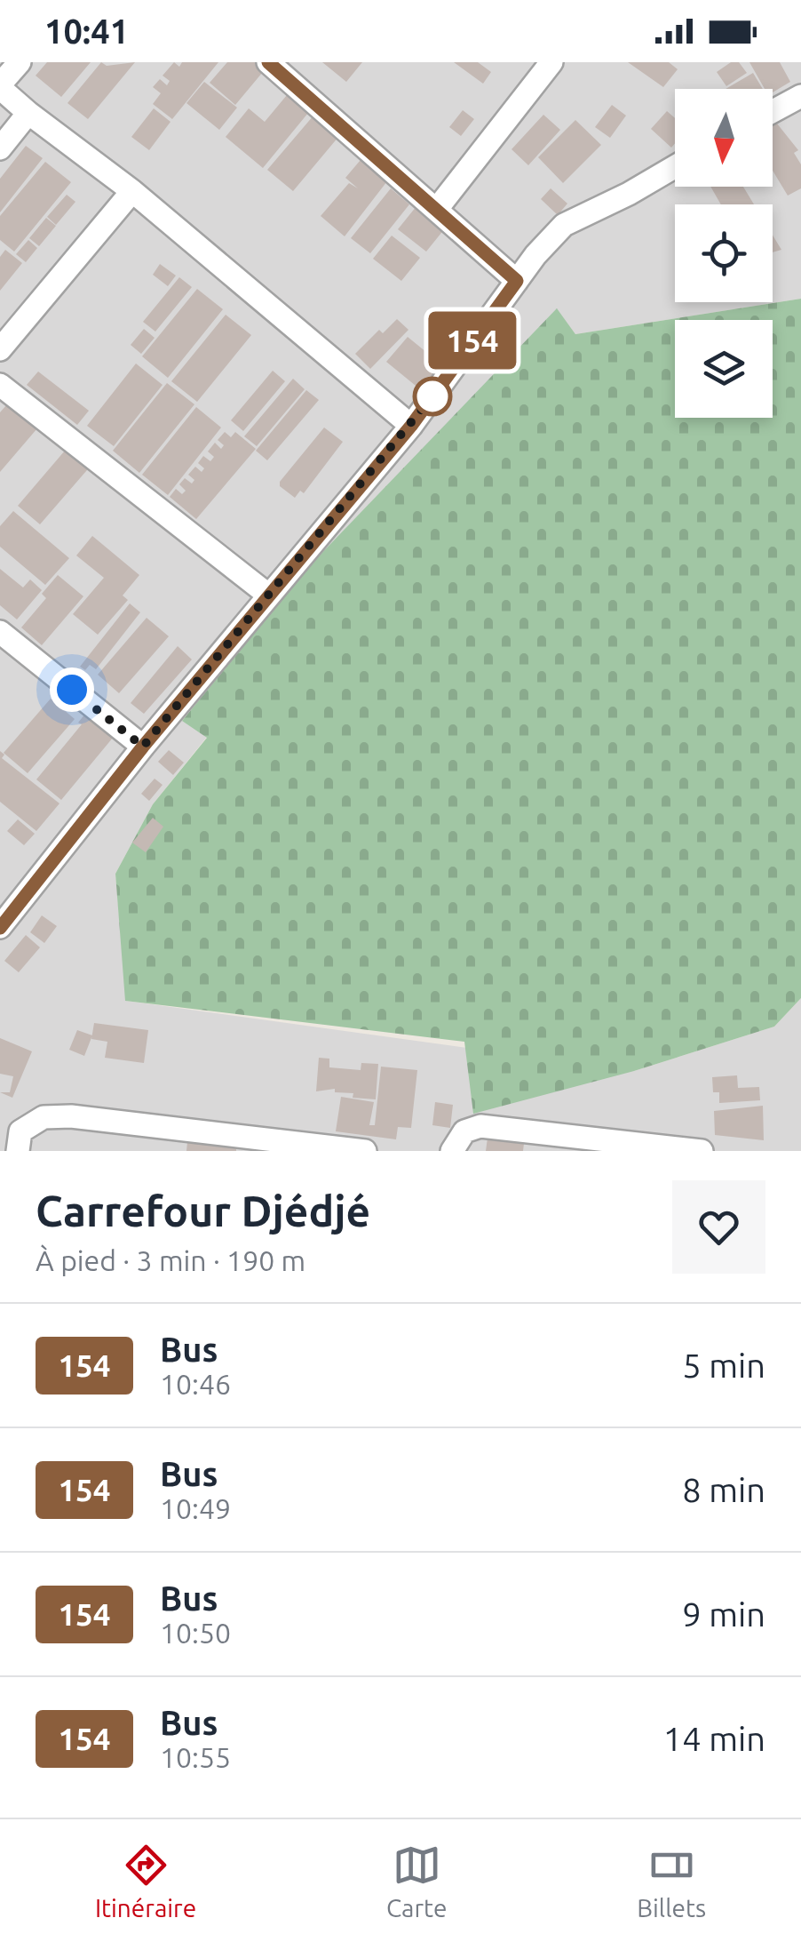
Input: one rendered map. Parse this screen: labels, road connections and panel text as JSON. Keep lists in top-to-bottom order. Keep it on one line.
{"lines":["bus line 154"],"north":"bottom","page":{"status":"10:41","on_map":"154","heading":["Carrefour Djédjé","À pied · 3 min · 190 m"],"list":[{"mark":"154","name":"Bus","note":"10:46","value":"5 min"},{"mark":"154","name":"Bus","note":"10:49","value":"8 min"},{"mark":"154","name":"Bus","note":"10:50","value":"9 min"},{"mark":"154","name":"Bus","note":"10:55","value":"14 min"}],"tabs":["Itinéraire","Carte","Billets"]}}
